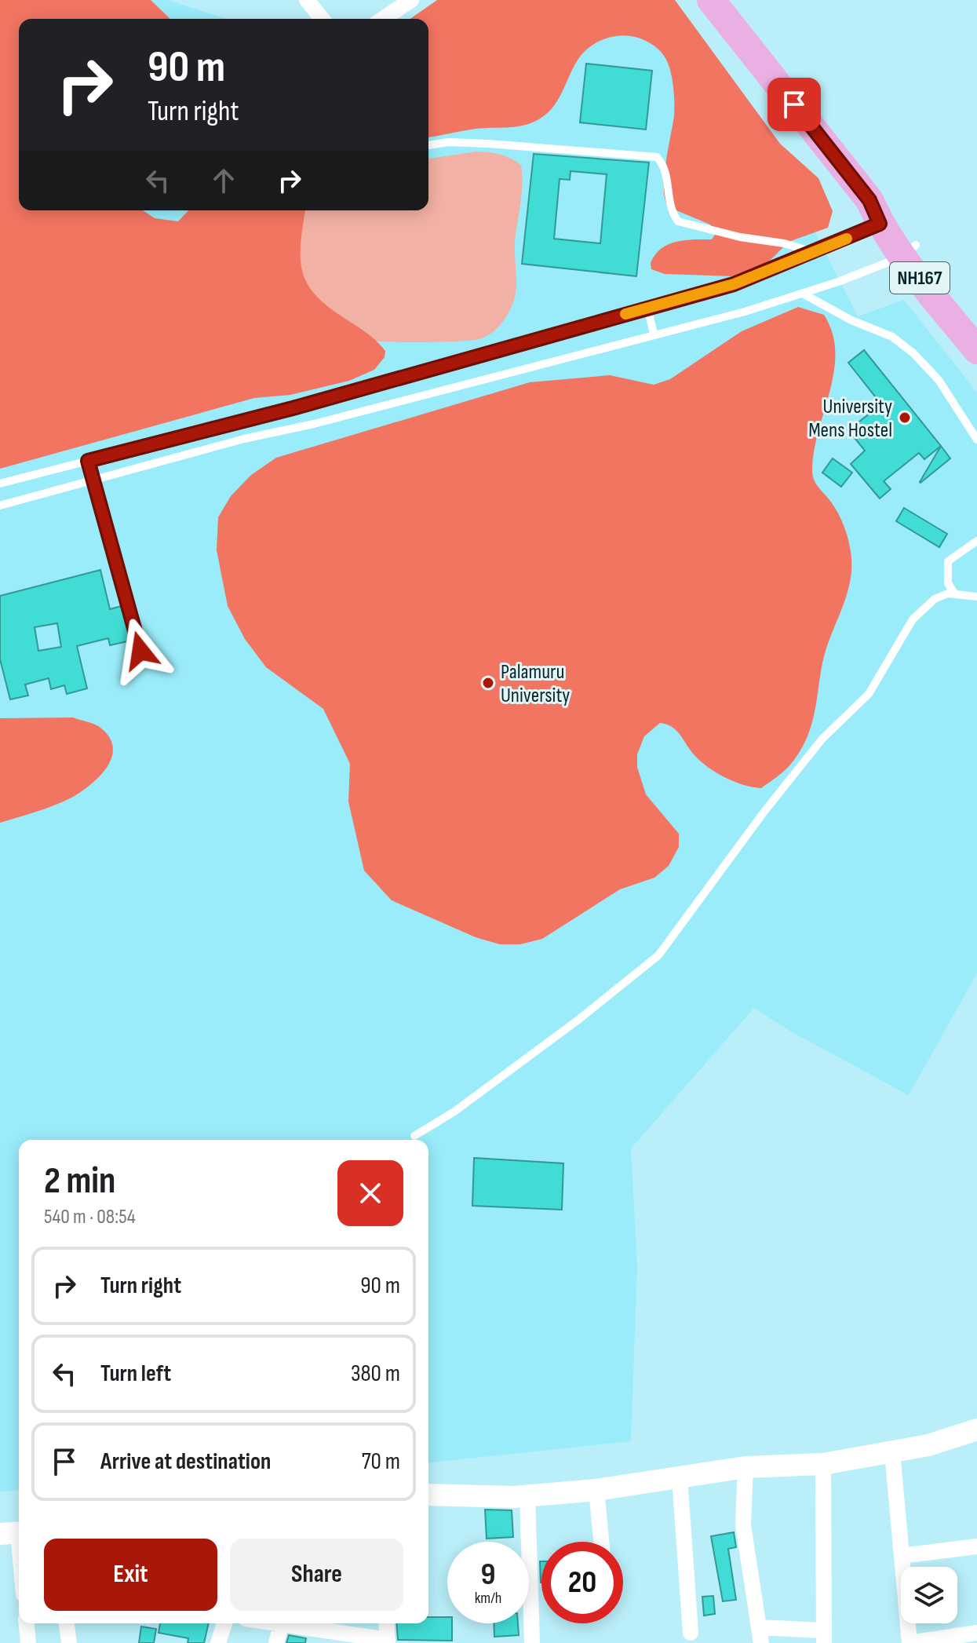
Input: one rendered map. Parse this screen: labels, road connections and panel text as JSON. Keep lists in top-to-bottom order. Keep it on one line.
{"streets":{"highway":["NH167"]},"places":["University Mens Hostel","Palamuru University"],"page":{"turn":["90 m","Turn right"],"heading":["2 min","540 m · 08:54"],"list":[{"name":"Turn right","value":"90 m"},{"name":"Turn left","value":"380 m"},{"name":"Arrive at destination","value":"70 m"}],"buttons":["Exit","Share"],"speed":"9 km/h","limit":"20"}}
